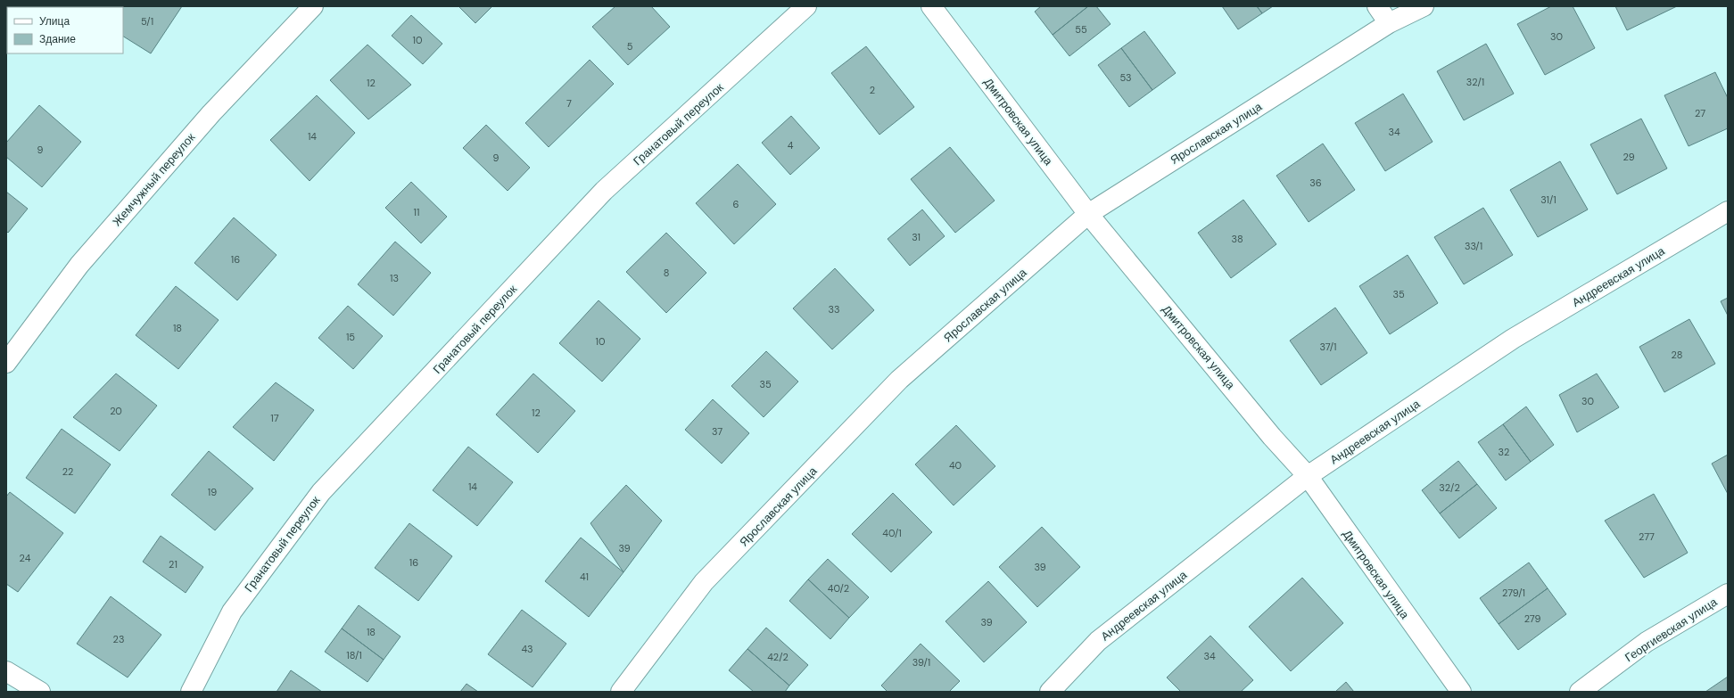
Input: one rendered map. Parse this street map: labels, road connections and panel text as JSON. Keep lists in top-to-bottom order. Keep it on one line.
{"streets":{"street":["Дмитровская улица","Гранатовый переулок","Ярославская улица","Жемчужный переулок","Андреевская улица","Георгиевская улица"]},"crossings":[["Дмитровская улица","Ярославская улица"],["Дмитровская улица","Андреевская улица"]],"house_numbers":["5/1","55","30","10","5","53","32/1","12","2","7","27","34","14","4","9","29","9","36","31/1","6","11","31","38","33/1","16","8","13","35","33","18","15","10","37/1","28","35","30","20","12","17","37","32","40","22","14","32/2","19","40/1","277","39","24","16","21","39","41","40/2","279/1","279","39","18","23","43","18/1","34","42/2","39/1"],"legend":["Улица","Здание"]}
